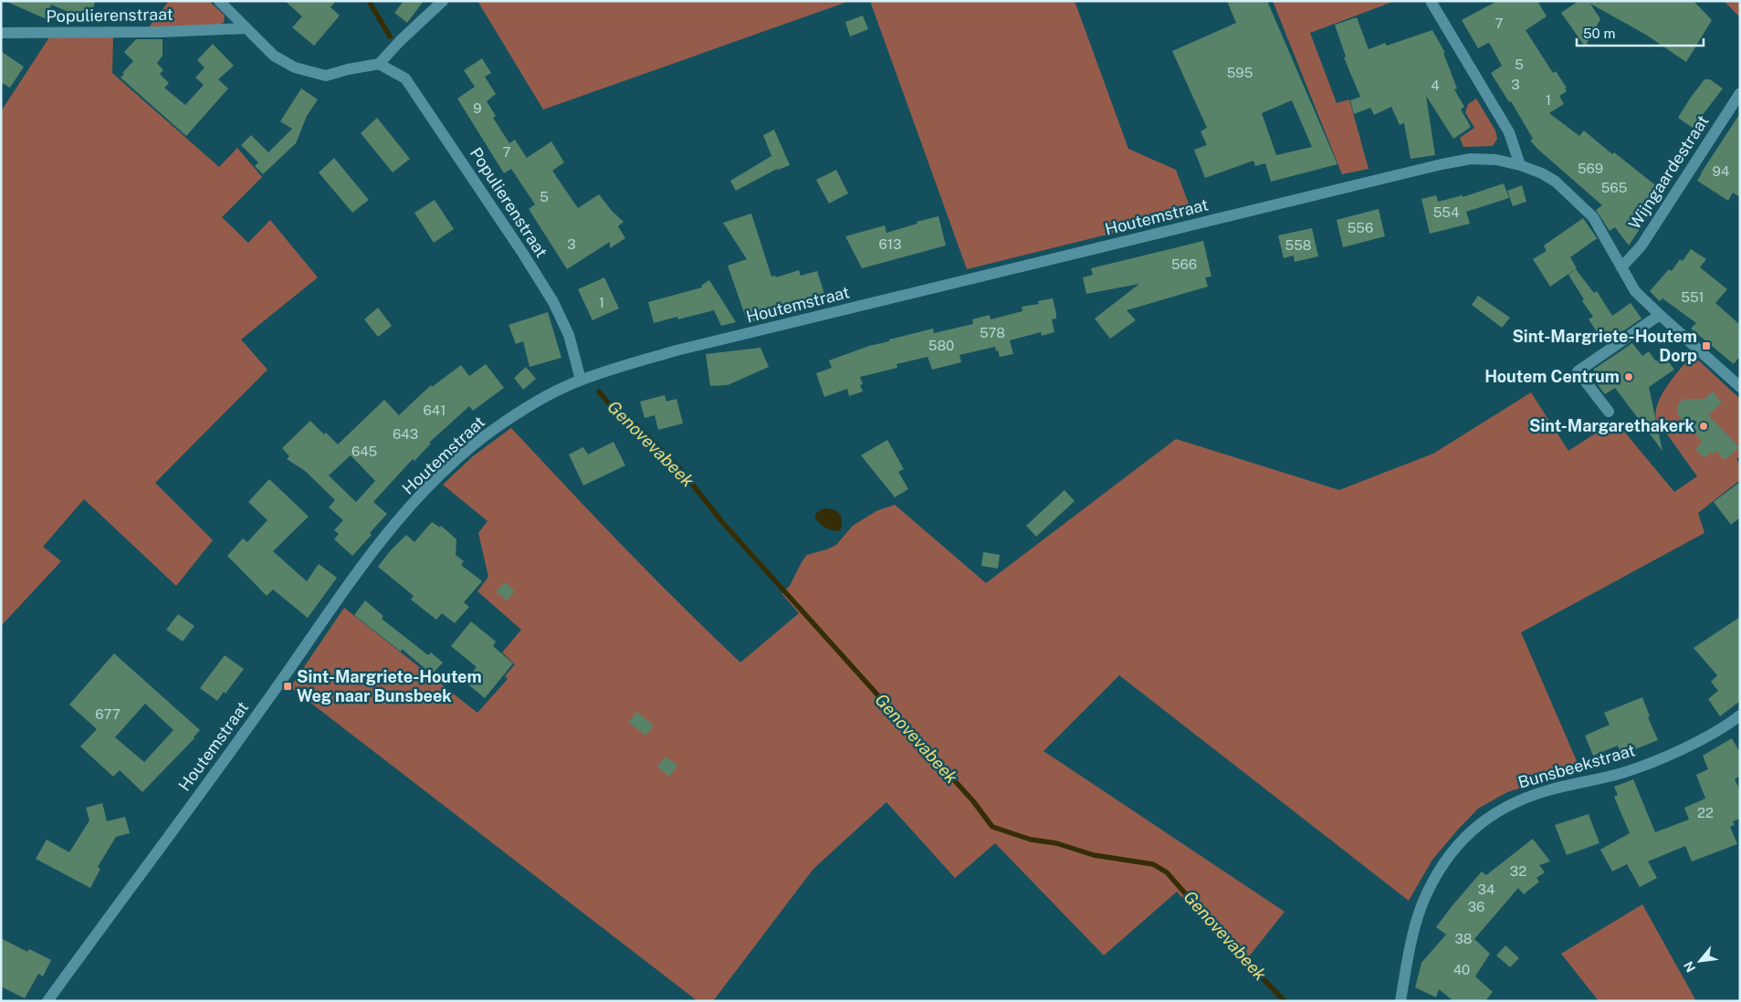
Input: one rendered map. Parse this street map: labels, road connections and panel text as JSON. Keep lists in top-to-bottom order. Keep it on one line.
{"streets":{"street":["Populierenstraat","Wijngaardestraat","Houtemstraat","Bunsbeekstraat"]},"crossings":[["Populierenstraat","Houtemstraat"],["Wijngaardestraat","Houtemstraat"]],"water":["Genovevabeek"],"places":{"transit":["Sint-Margriete-Houtem Dorp","Sint-Margriete-Houtem Weg naar Bunsbeek"],"other":["Houtem Centrum","Sint-Margarethakerk"]},"house_numbers":["7","5","595","3","4","1","9","7","569","94","565","5","554","556","3","613","558","566","551","1","578","580","641","643","645","677","22","32","34","36","38","40"],"scale_bar":"50 m","north":"bottom left"}
